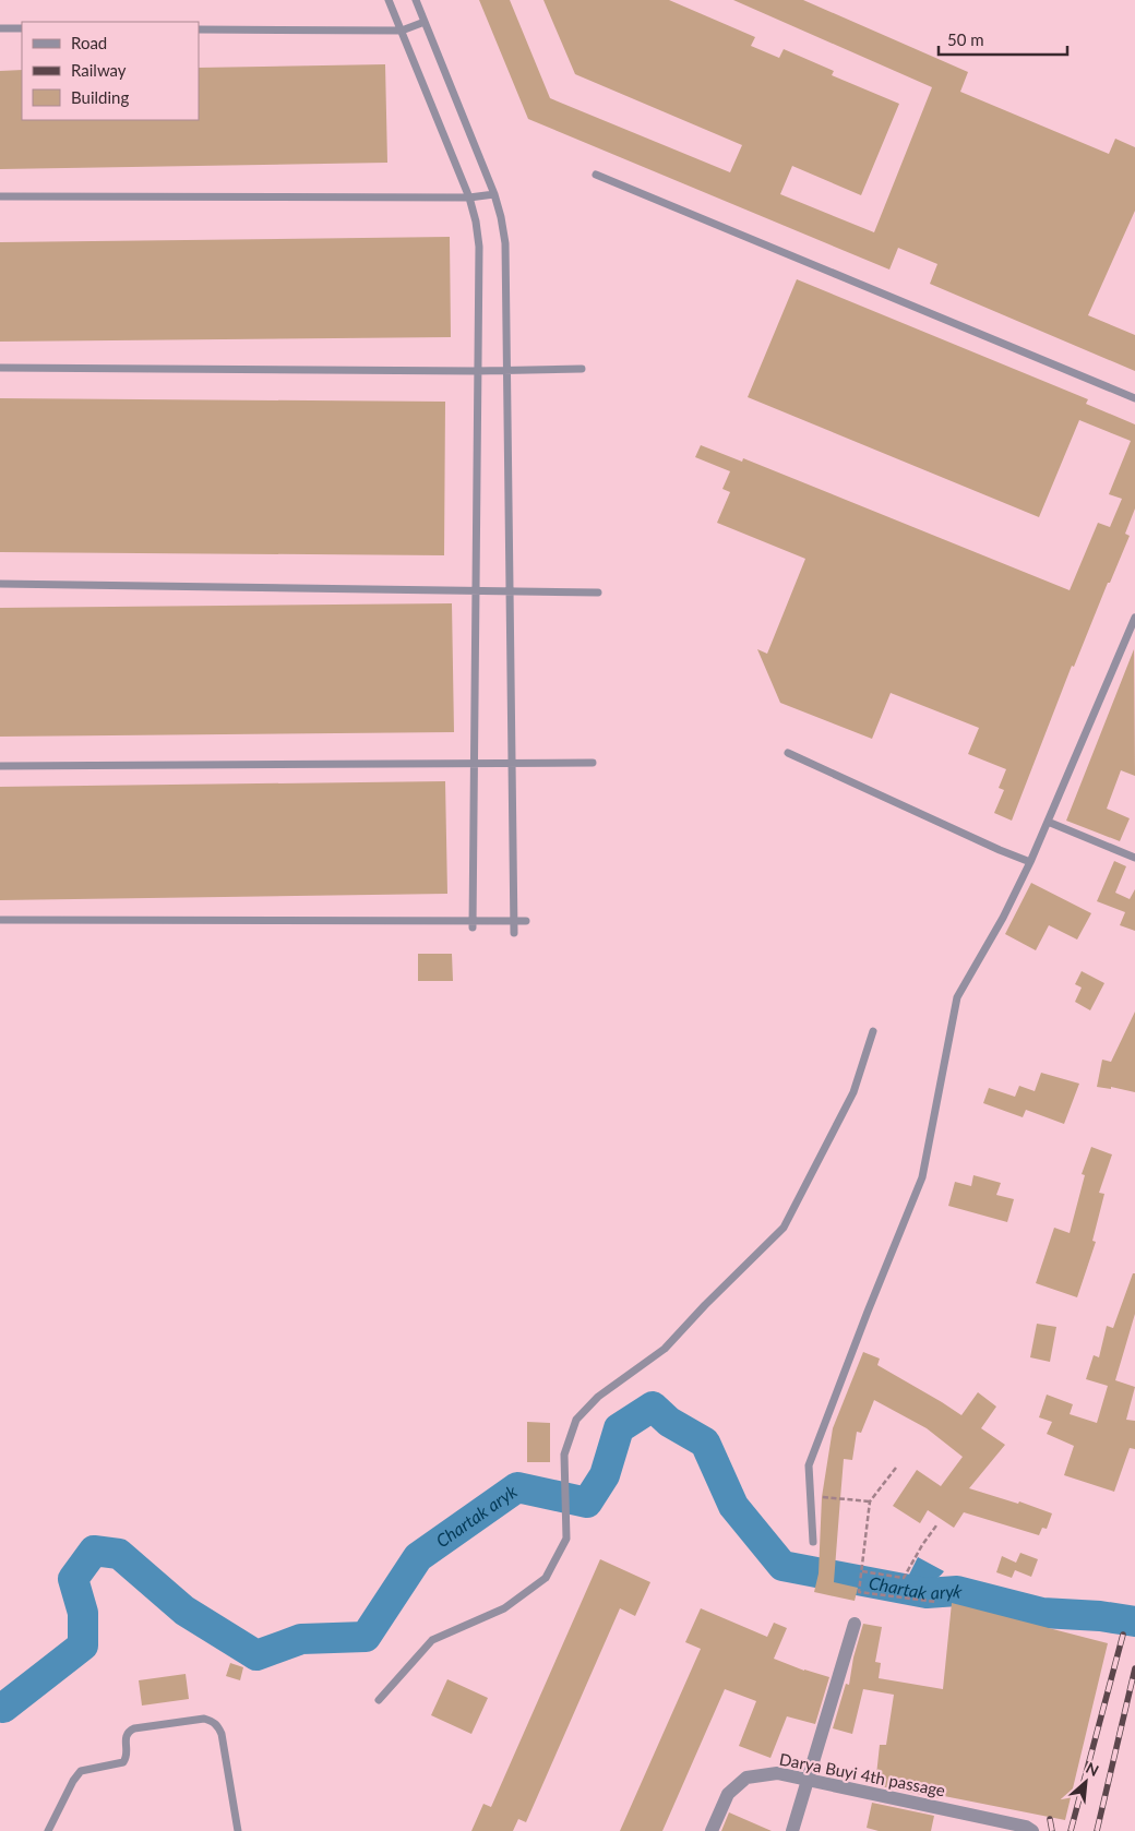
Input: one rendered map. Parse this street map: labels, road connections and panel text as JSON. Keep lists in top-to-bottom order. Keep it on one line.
{"streets":{"street":["Darya Buyi 4th passage"]},"water":["Chartak aryk"],"legend":["Road","Railway","Building"],"scale_bar":"50 m","north":"top right"}
